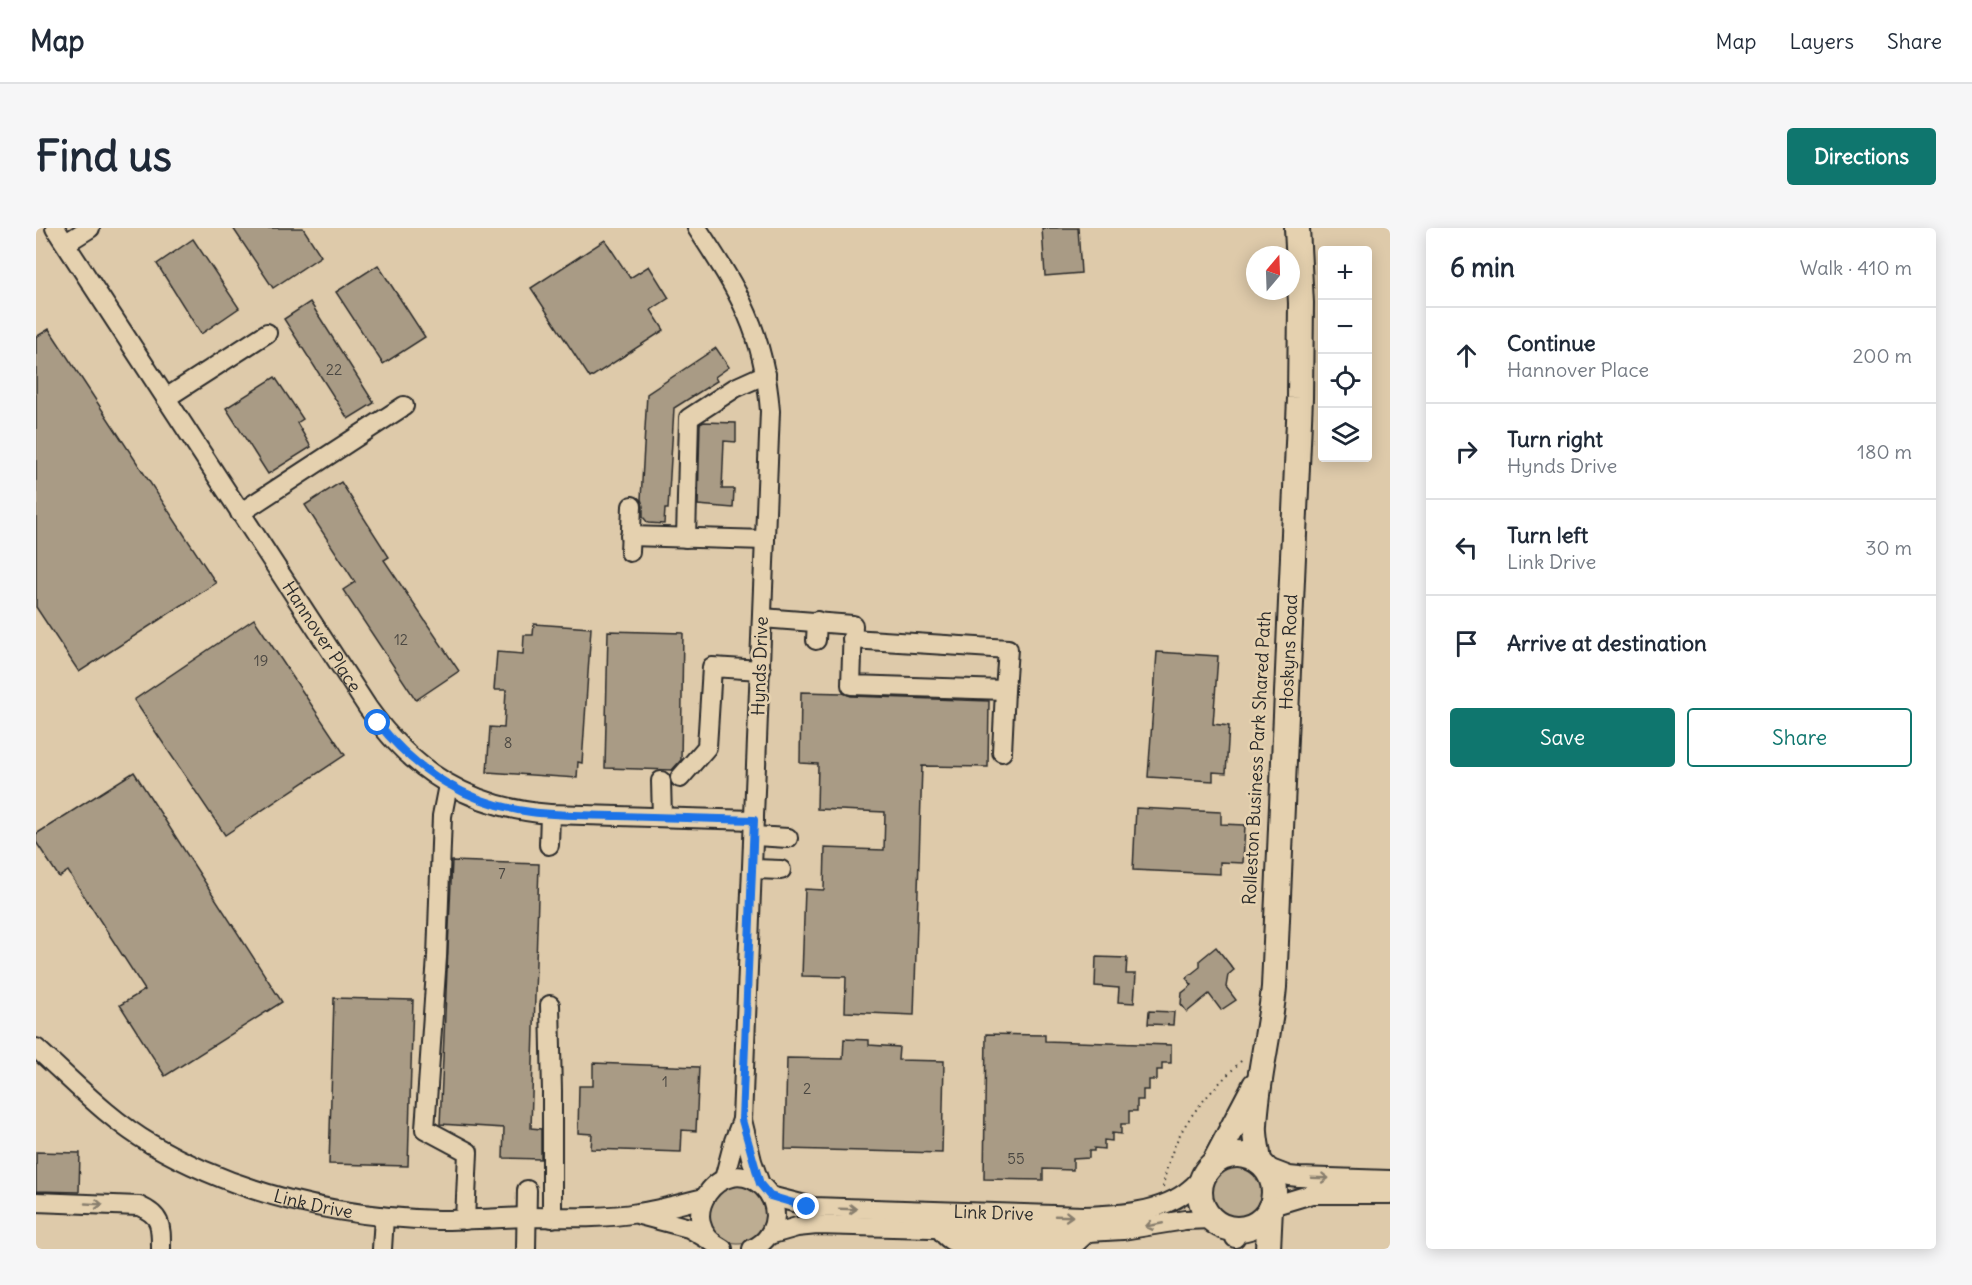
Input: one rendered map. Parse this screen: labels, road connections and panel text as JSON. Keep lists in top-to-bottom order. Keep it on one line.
{"streets":{"main road":["Hoskyns Road"],"street":["Hannover Place","Hynds Drive","Link Drive"]},"crossings":[["Hannover Place","Hynds Drive"],["Hoskyns Road","Link Drive"],["Hynds Drive","Link Drive"]],"house_numbers":["22","12","19","8","7","1","2","55"],"north":"top","page":{"header":"Map","nav":["Map","Layers","Share"],"buttons":["Directions",["Save","Share"]],"title":"Find us","heading":["6 min","Walk · 410 m"],"map_buttons":["+","−"],"list":[["Continue","Hannover Place","200 m"],["Turn right","Hynds Drive","180 m"],["Turn left","Link Drive","30 m"],"Arrive at destination"]}}
